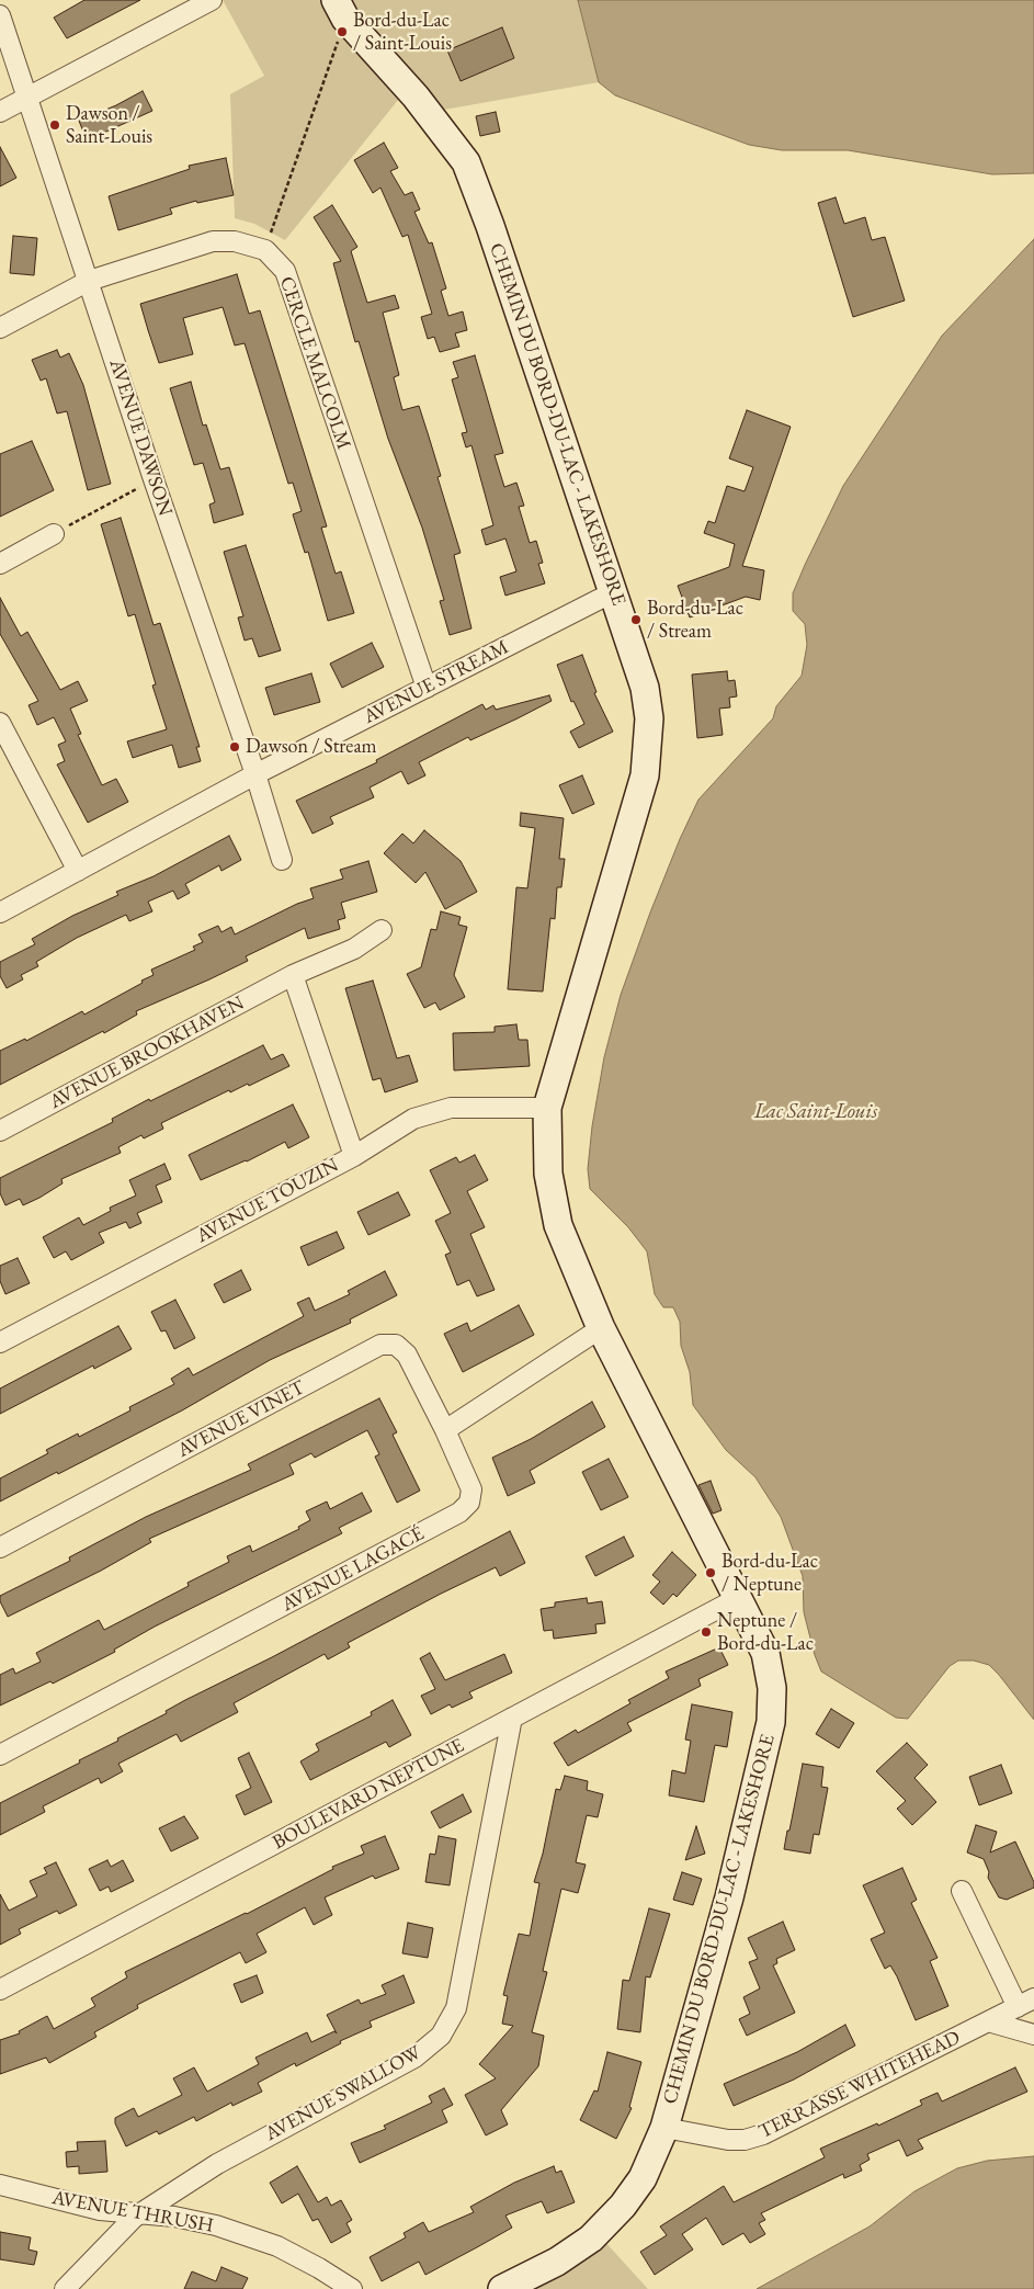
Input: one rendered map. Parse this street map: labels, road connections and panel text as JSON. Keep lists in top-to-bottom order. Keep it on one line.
{"streets":{"street":["CERCLE MALCOLM","CHEMIN DU BORD-DU-LAC - LAKESHORE","AVENUE DAWSON","AVENUE STREAM","AVENUE BROOKHAVEN","AVENUE TOUZIN","AVENUE VINET","AVENUE LAGACÉ","BOULEVARD NEPTUNE","TERRASSE WHITEHEAD","AVENUE SWALLOW","AVENUE THRUSH"]},"crossings":[["CERCLE MALCOLM","AVENUE STREAM"],["CHEMIN DU BORD-DU-LAC - LAKESHORE","AVENUE STREAM"],["CHEMIN DU BORD-DU-LAC - LAKESHORE","AVENUE TOUZIN"],["CHEMIN DU BORD-DU-LAC - LAKESHORE","BOULEVARD NEPTUNE"],["CHEMIN DU BORD-DU-LAC - LAKESHORE","TERRASSE WHITEHEAD"],["AVENUE DAWSON","AVENUE STREAM"],["AVENUE VINET","AVENUE LAGACÉ"],["BOULEVARD NEPTUNE","AVENUE SWALLOW"],["AVENUE SWALLOW","AVENUE THRUSH"]],"water":["Lac Saint-Louis"],"places":["Bord-du-Lac / Saint-Louis","Dawson / Saint-Louis","Bord-du-Lac / Stream","Dawson / Stream","Bord-du-Lac / Neptune","Neptune / Bord-du-Lac"]}
